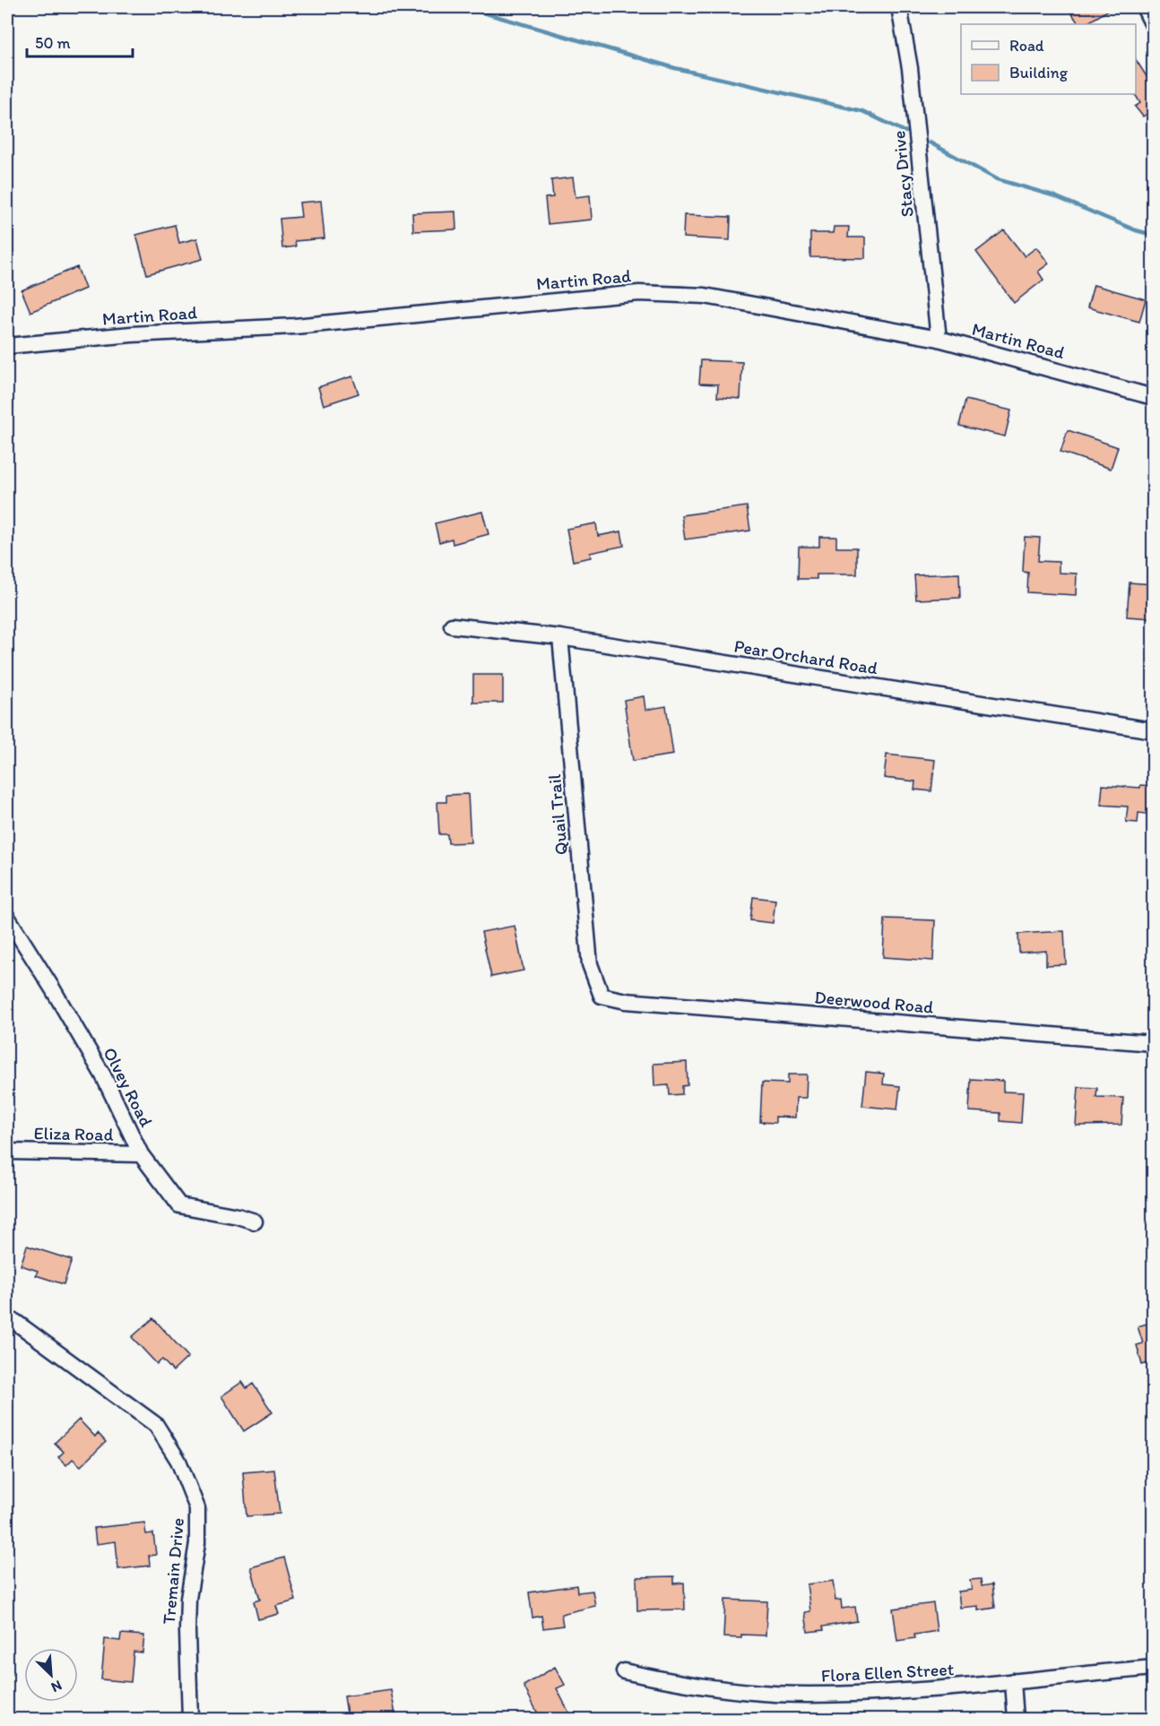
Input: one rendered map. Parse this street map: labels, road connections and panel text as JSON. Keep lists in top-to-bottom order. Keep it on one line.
{"streets":{"street":["Stacy Drive","Martin Road","Pear Orchard Road","Quail Trail","Deerwood Road","Olvey Road","Eliza Road","Tremain Drive","Flora Ellen Street"]},"crossings":[["Stacy Drive","Martin Road"],["Pear Orchard Road","Quail Trail"],["Quail Trail","Deerwood Road"],["Olvey Road","Eliza Road"]],"legend":["Road","Building"],"scale_bar":"50 m","north":"bottom right"}
